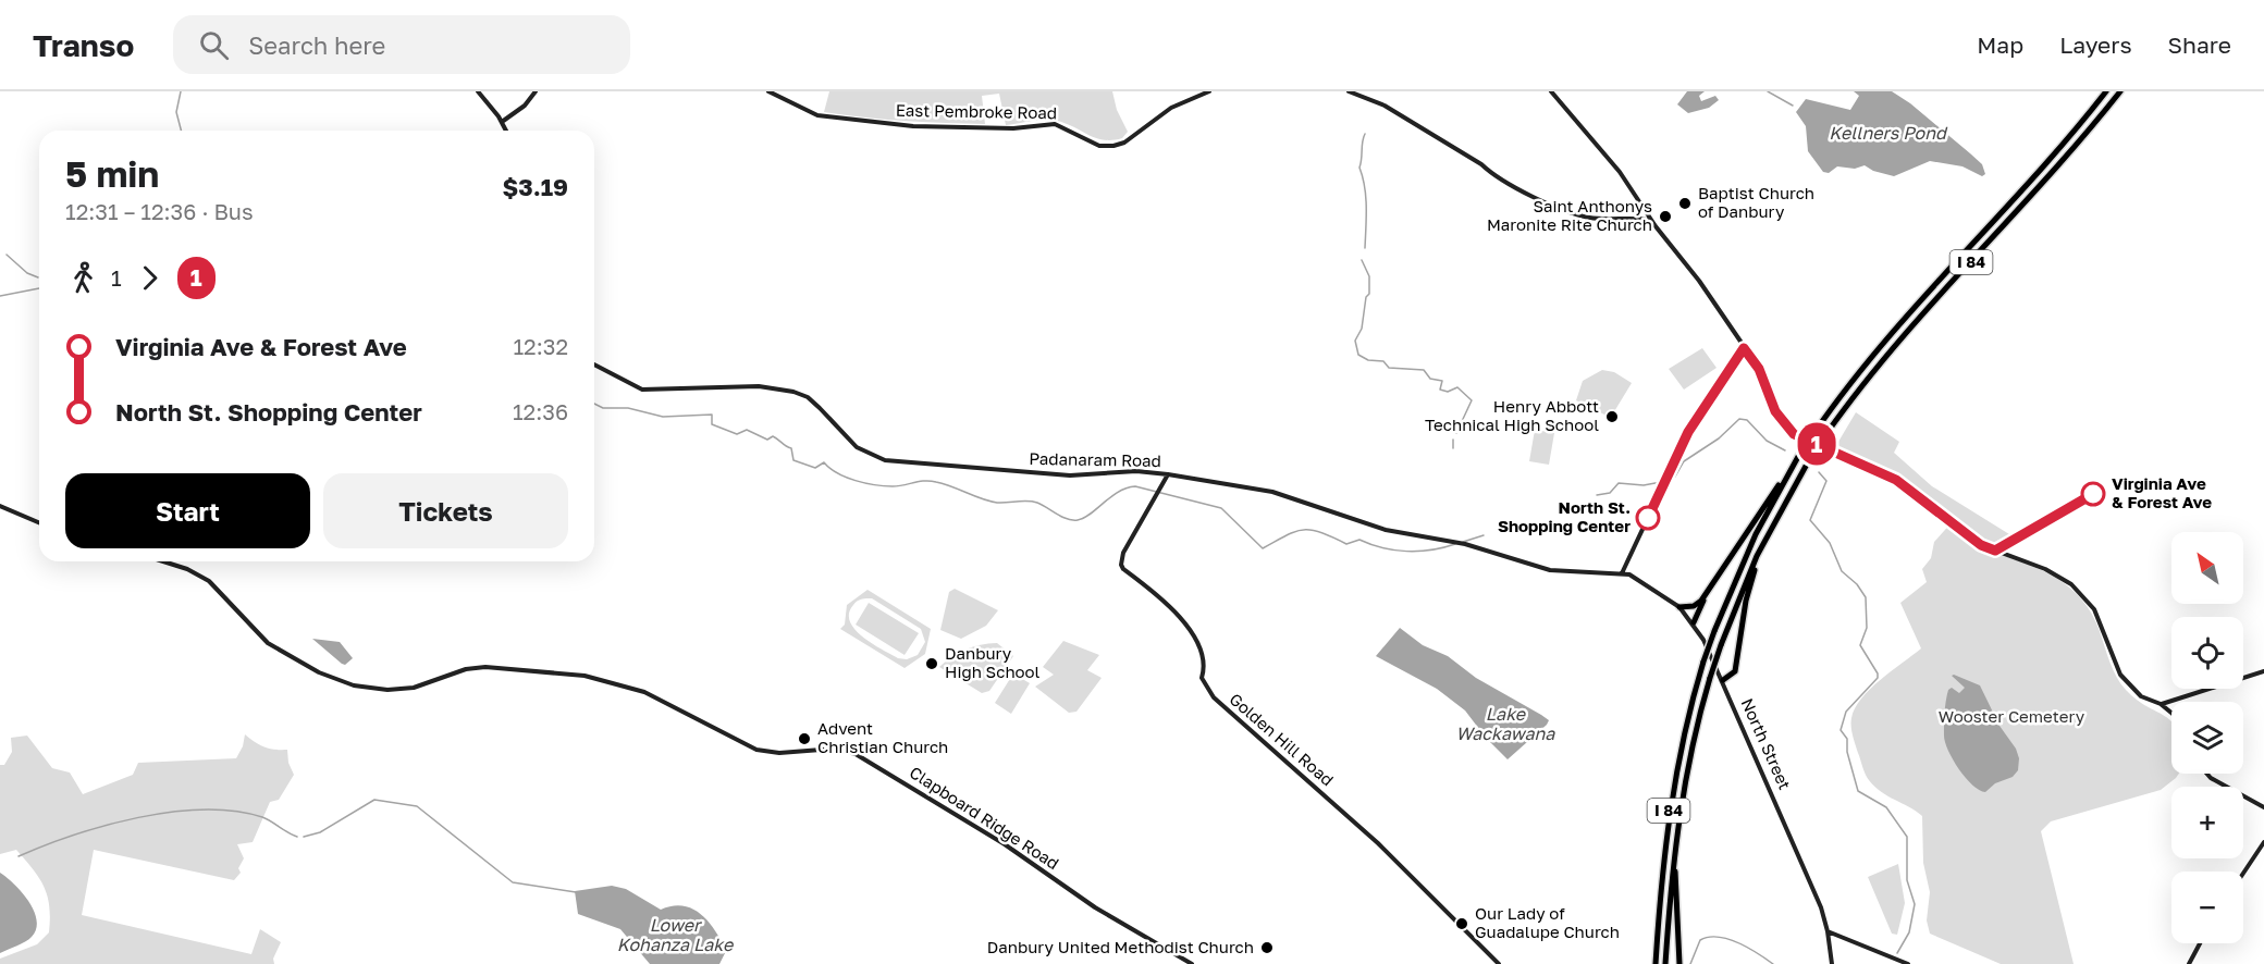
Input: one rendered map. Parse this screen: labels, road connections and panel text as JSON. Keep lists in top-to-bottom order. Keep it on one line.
{"streets":{"highway":["I 84"],"street":["East Pembroke Road","Padanaram Road","Golden Hill Road","North Street","Clapboard Ridge Road"]},"crossings":[["Padanaram Road","Golden Hill Road"],["Padanaram Road","North Street"]],"water":["Kellners Pond","Lake Wackawana","Lower Kohanza Lake"],"parks":["Wooster Cemetery"],"places":["Baptist Church of Danbury","Saint Anthonys Maronite Rite Church","Henry Abbott Technical High School","Virginia Ave & Forest Ave","North St. Shopping Center","Danbury High School","Advent Christian Church","Our Lady of Guadalupe Church","Danbury United Methodist Church"],"lines":["bus line 1"],"north":"top left","page":{"header":"Transo","search":"Search here","nav":["Map","Layers","Share"],"on_map":"1","heading":["5 min","12:31 – 12:36 · Bus","$3.19"],"legs":["1","1"],"list":[{"name":"Virginia Ave & Forest Ave","value":"12:32"},{"name":"North St. Shopping Center","value":"12:36"}],"buttons":["Start","Tickets"],"map_buttons":["+","−"]}}
